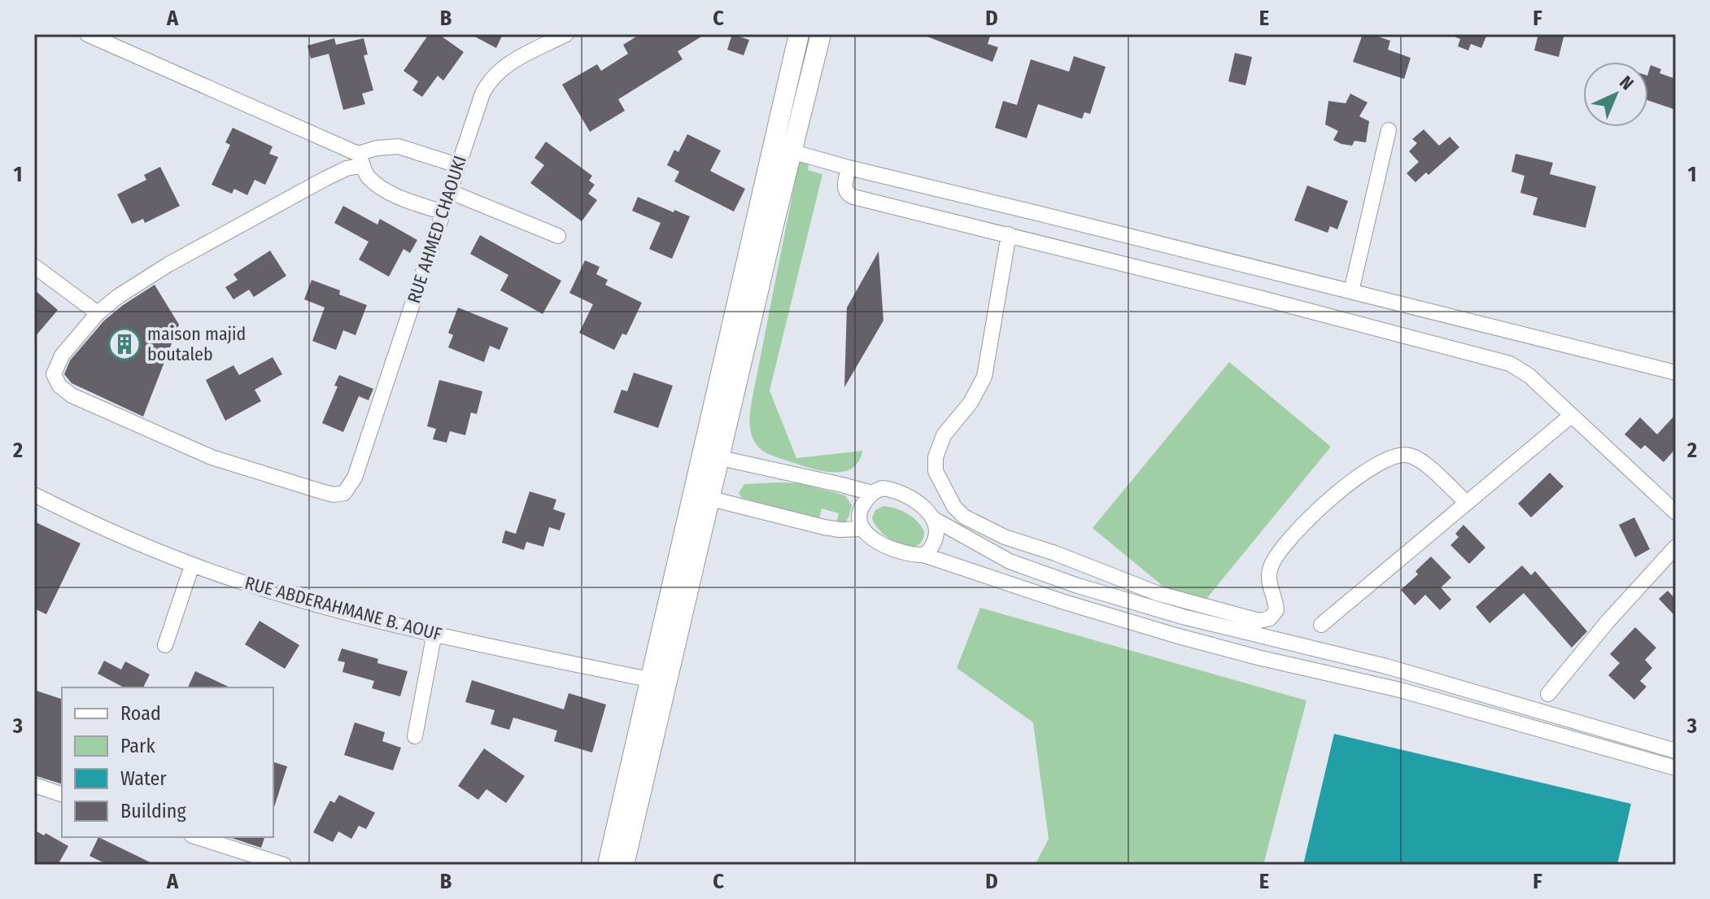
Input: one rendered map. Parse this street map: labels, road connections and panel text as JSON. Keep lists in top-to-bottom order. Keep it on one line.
{"streets":{"street":["RUE AHMED CHAOUKI","RUE ABDERAHMANE B. AOUF"]},"places":{"building":["maison majid boutaleb"]},"legend":["Road","Park","Water","Building"],"north":"top right","grid":{"columns":["A","B","C","D","E","F"],"rows":["1","2","3"]}}
